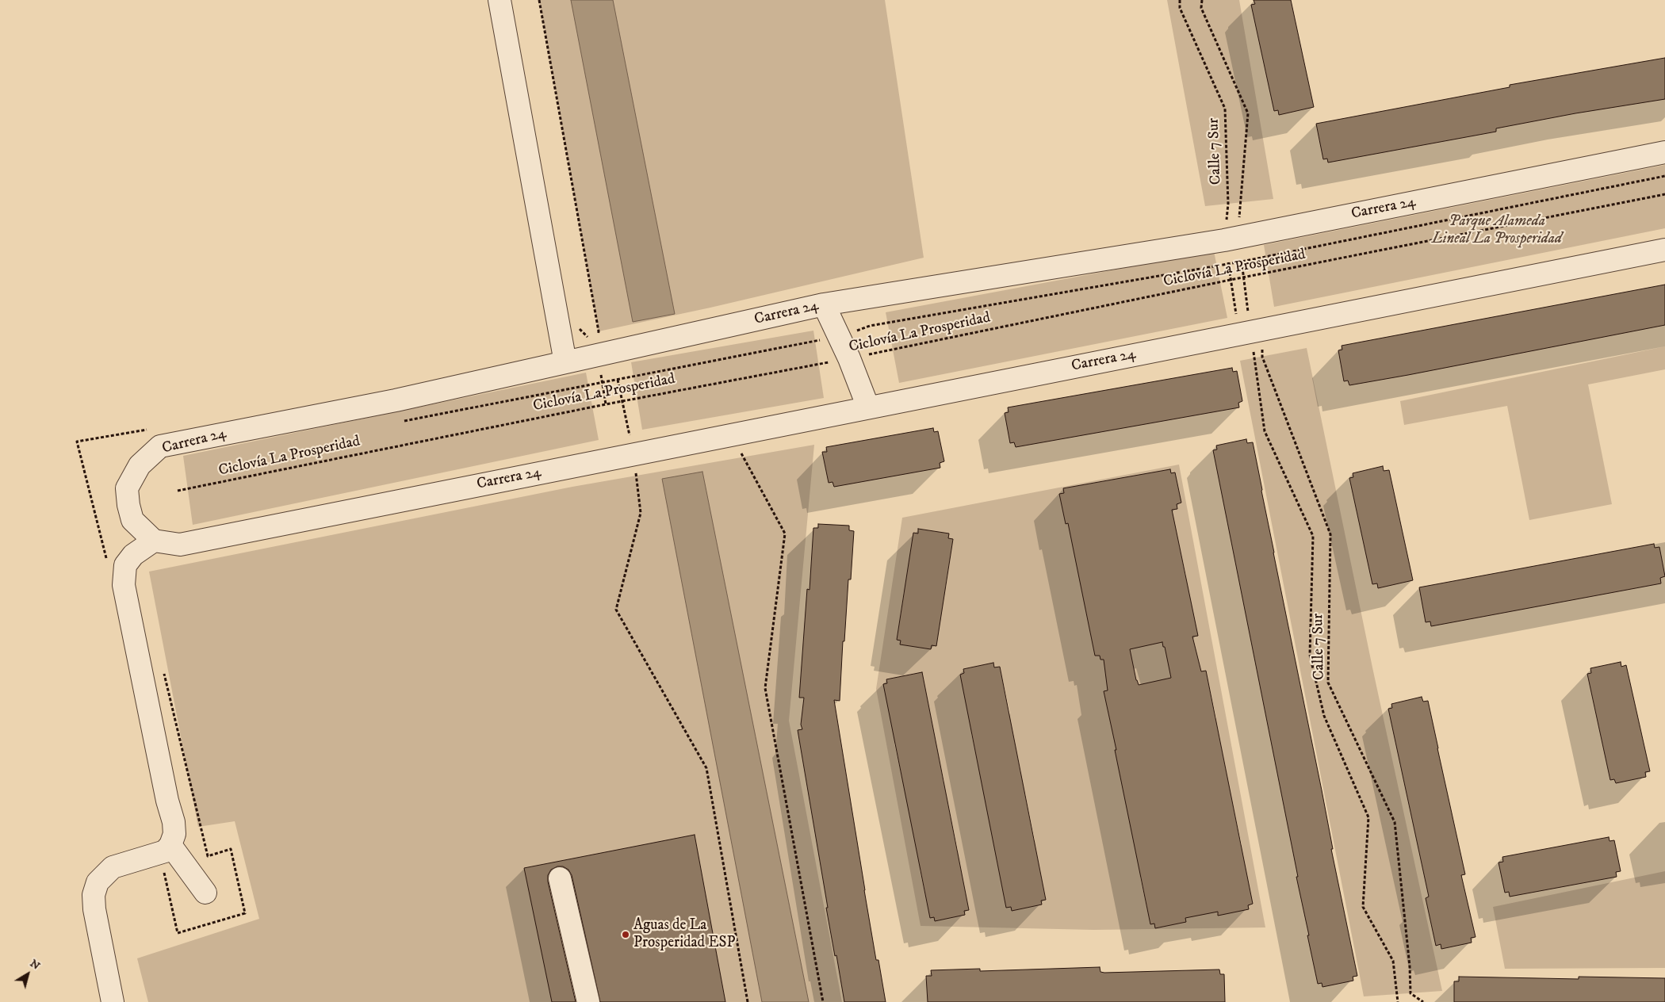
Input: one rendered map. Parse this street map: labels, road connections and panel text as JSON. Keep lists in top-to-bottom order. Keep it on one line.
{"streets":{"street":["Carrera 24"],"path":["Calle 7 Sur","Ciclovía La Prosperidad"]},"crossings":[["Calle 7 Sur","Carrera 24"]],"parks":["Parque Alameda Lineal La Prosperidad"],"places":["Aguas de La Prosperidad ESP"],"north":"top right"}
